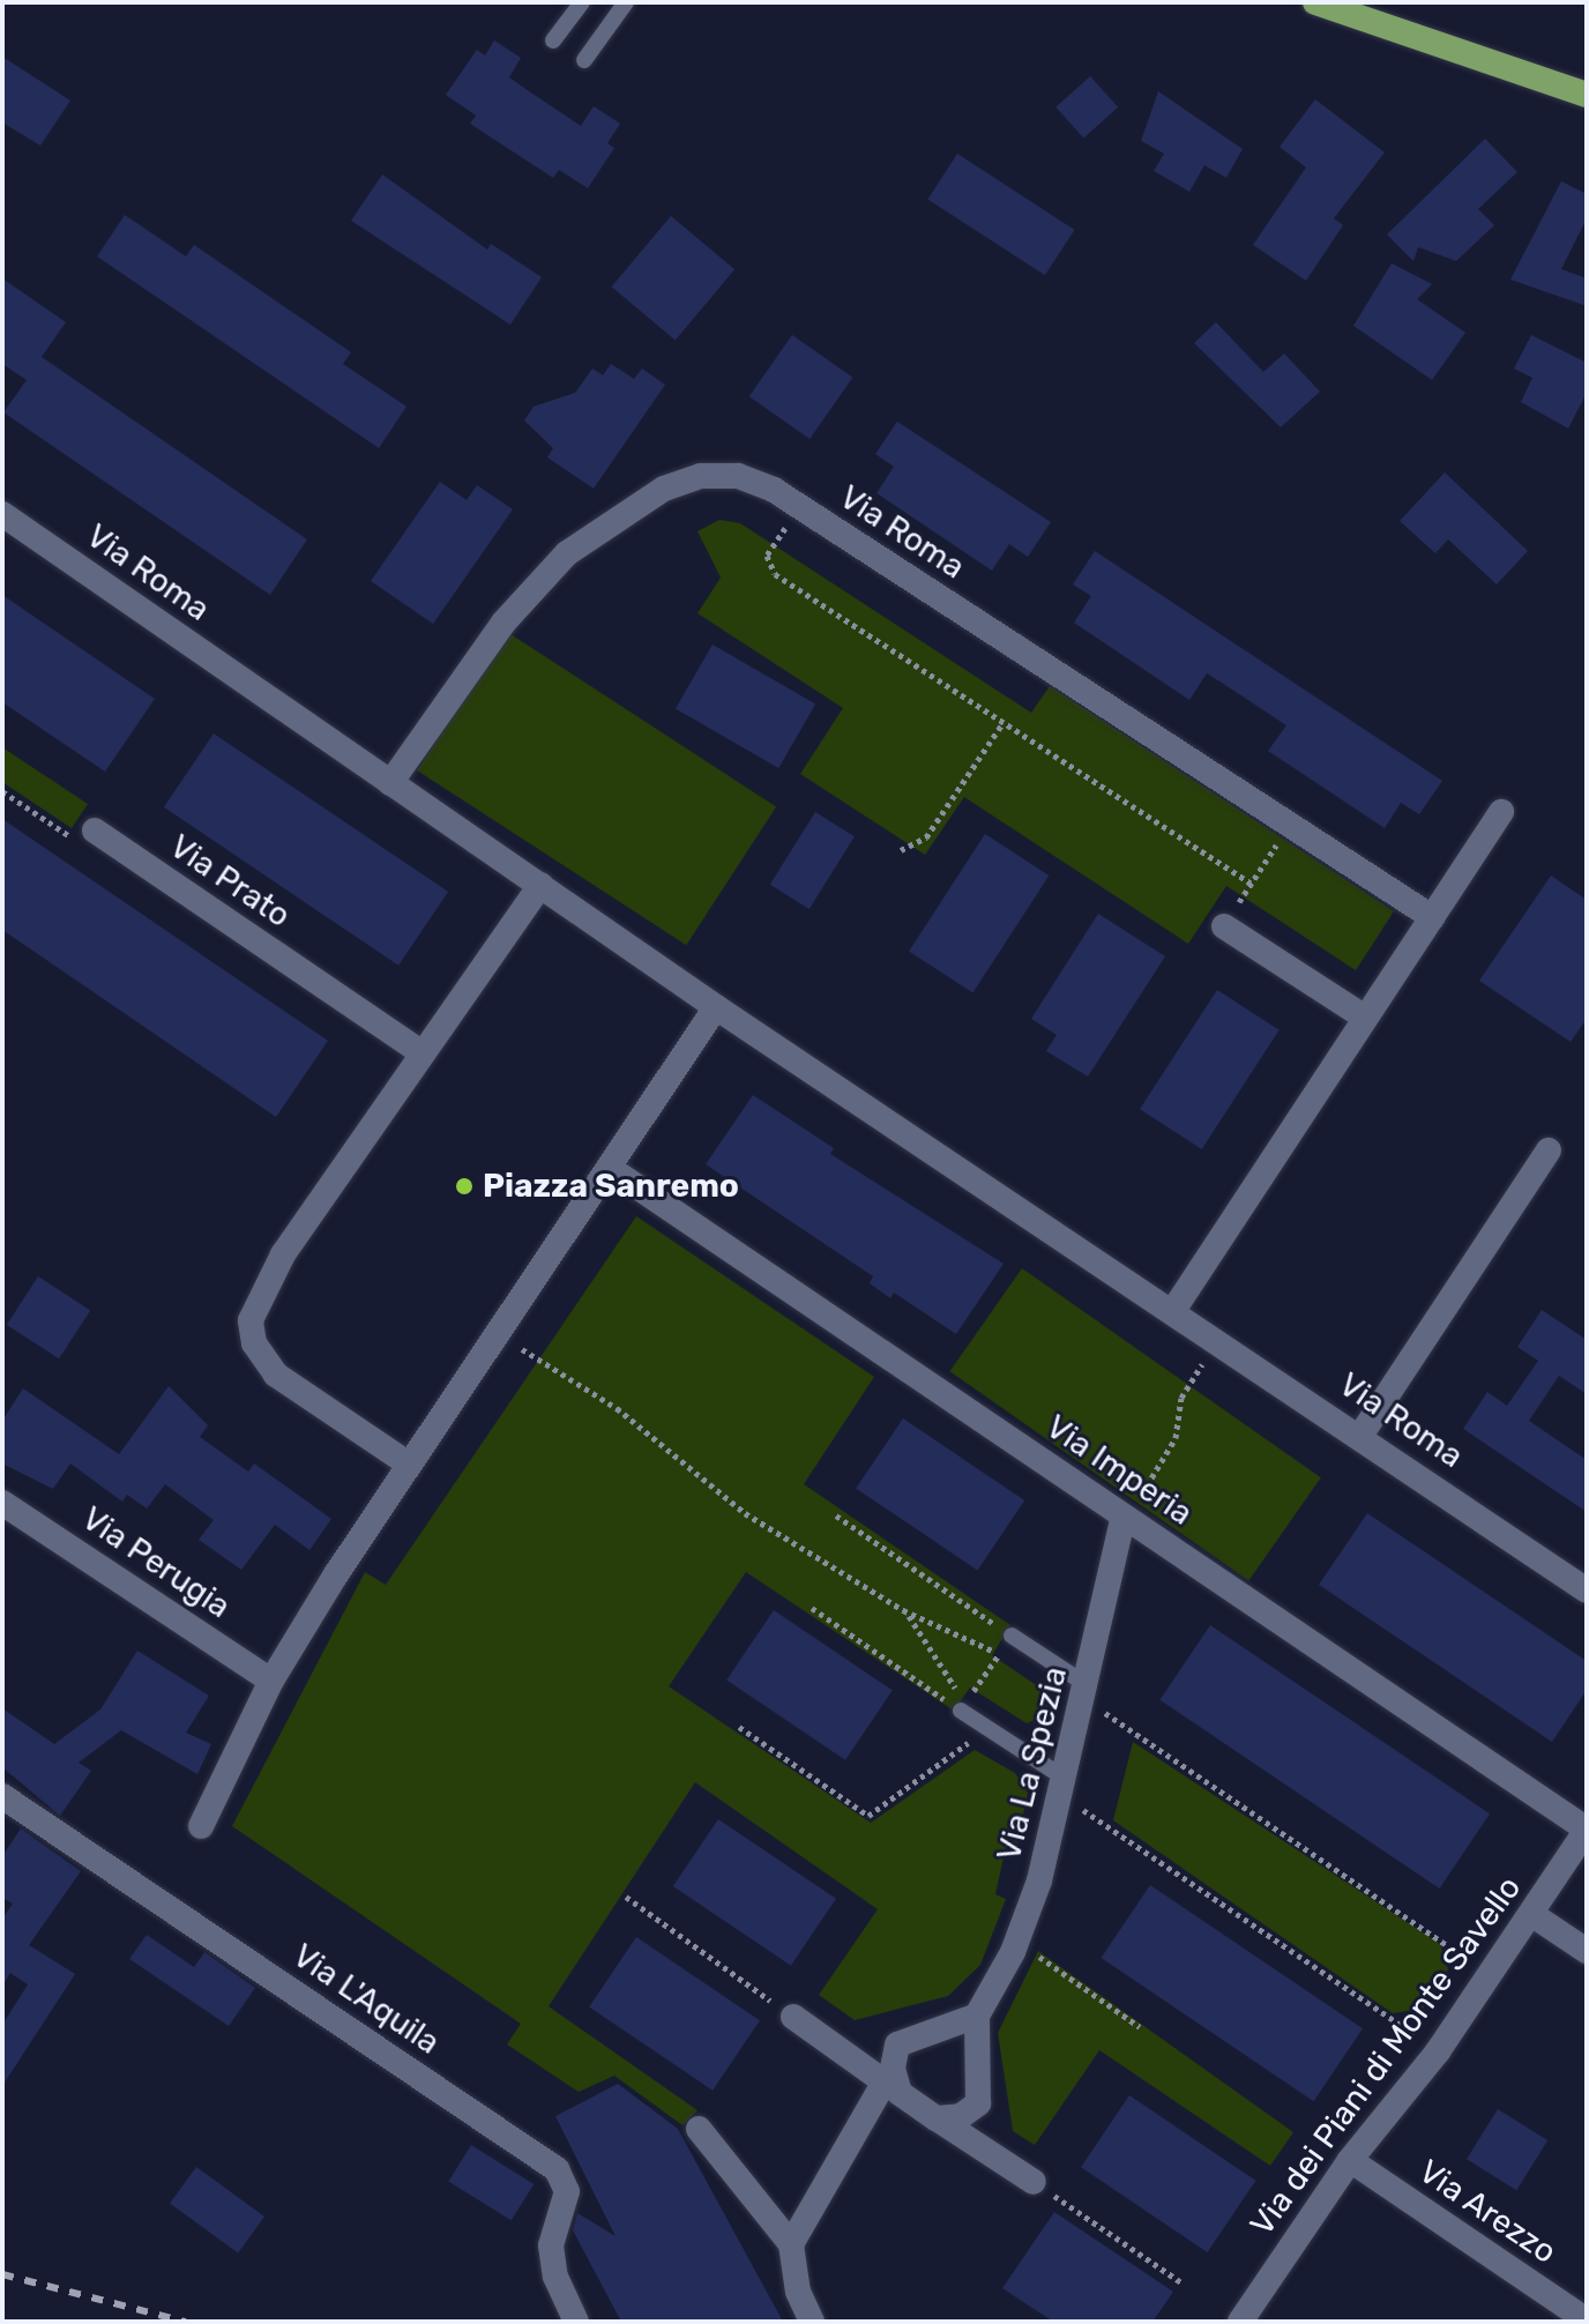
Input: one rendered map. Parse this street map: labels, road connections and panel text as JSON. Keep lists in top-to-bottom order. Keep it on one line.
{"streets":{"street":["Via Roma","Via Prato","Via Imperia","Via Perugia","Via La Spezia","Via L'Aquila","Via dei Piani di Monte Savello","Via Arezzo"]},"crossings":[["Via Imperia","Via La Spezia"],["Via Imperia","Via dei Piani di Monte Savello"],["Via dei Piani di Monte Savello","Via Arezzo"]],"places":["Piazza Sanremo"]}
